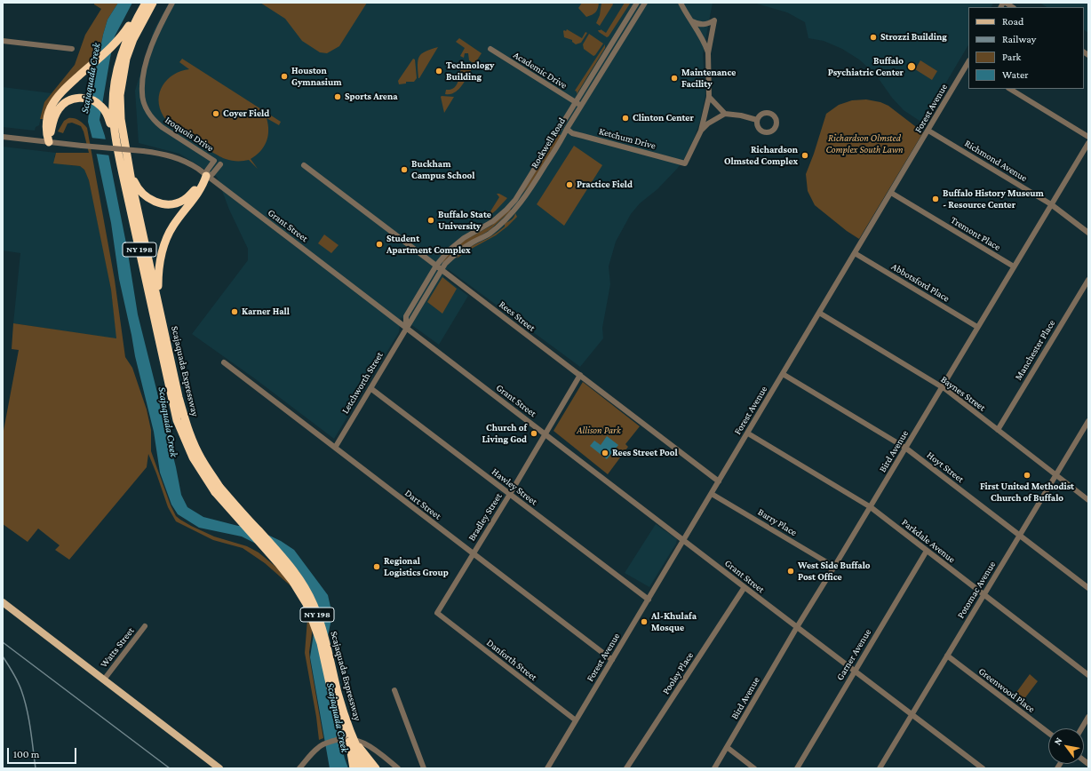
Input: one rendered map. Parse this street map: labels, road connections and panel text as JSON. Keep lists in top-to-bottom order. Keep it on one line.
{"streets":{"highway":["NY 198","Scajaquada Expressway"],"street":["Academic Drive","Forest Avenue","Iroquois Drive","Ketchum Drive","Rockwell Road","Richmond Avenue","Grant Street","Tremont Place","Abbotsford Place","Rees Street","Manchester Place","Letchworth Street","Baynes Street","Bird Avenue","Hoyt Street","Hawley Street","Dart Street","Bradley Street","Barry Place","Parkdale Avenue","Potomac Avenue","Watts Street","Garner Avenue","Danforth Street","Pooley Place","Greenwood Place"]},"crossings":[["Academic Drive","Rockwell Road"],["Forest Avenue","Richmond Avenue"],["Forest Avenue","Grant Street"],["Forest Avenue","Tremont Place"],["Forest Avenue","Abbotsford Place"],["Forest Avenue","Rees Street"],["Forest Avenue","Baynes Street"],["Forest Avenue","Hoyt Street"],["Forest Avenue","Hawley Street"],["Forest Avenue","Dart Street"],["Forest Avenue","Barry Place"],["Forest Avenue","Parkdale Avenue"],["Forest Avenue","Danforth Street"],["Iroquois Drive","Grant Street"],["Ketchum Drive","Rockwell Road"],["Rockwell Road","Rees Street"],["Rockwell Road","Letchworth Street"],["Richmond Avenue","Bird Avenue"],["Grant Street","Letchworth Street"],["Grant Street","Bird Avenue"],["Grant Street","Bradley Street"],["Grant Street","Potomac Avenue"],["Grant Street","Garner Avenue"],["Grant Street","Pooley Place"],["Tremont Place","Bird Avenue"],["Abbotsford Place","Bird Avenue"],["Rees Street","Letchworth Street"],["Rees Street","Bradley Street"],["Manchester Place","Baynes Street"],["Letchworth Street","Hawley Street"],["Letchworth Street","Dart Street"],["Baynes Street","Bird Avenue"],["Baynes Street","Potomac Avenue"],["Bird Avenue","Hoyt Street"],["Bird Avenue","Barry Place"],["Bird Avenue","Parkdale Avenue"],["Hoyt Street","Potomac Avenue"],["Hawley Street","Bradley Street"],["Dart Street","Bradley Street"],["Bradley Street","Danforth Street"],["Parkdale Avenue","Potomac Avenue"],["Parkdale Avenue","Garner Avenue"],["Potomac Avenue","Greenwood Place"]],"water":["Scajaquada Creek"],"parks":["Richardson Olmsted Complex South Lawn","Allison Park"],"places":["Strozzi Building","Buffalo Psychiatric Center","Technology Building","Houston Gymnasium","Maintenance Facility","Sports Arena","Coyer Field","Clinton Center","Richardson Olmsted Complex","Buckham Campus School","Practice Field","Buffalo History Museum - Resource Center","Buffalo State University","Student Apartment Complex","Karner Hall","Church of Living God","Rees Street Pool","First United Methodist Church of Buffalo","Regional Logistics Group","West Side Buffalo Post Office","Al-Khulafa Mosque"],"legend":["Road","Railway","Park","Water"],"scale_bar":"100 m","north":"top left"}
